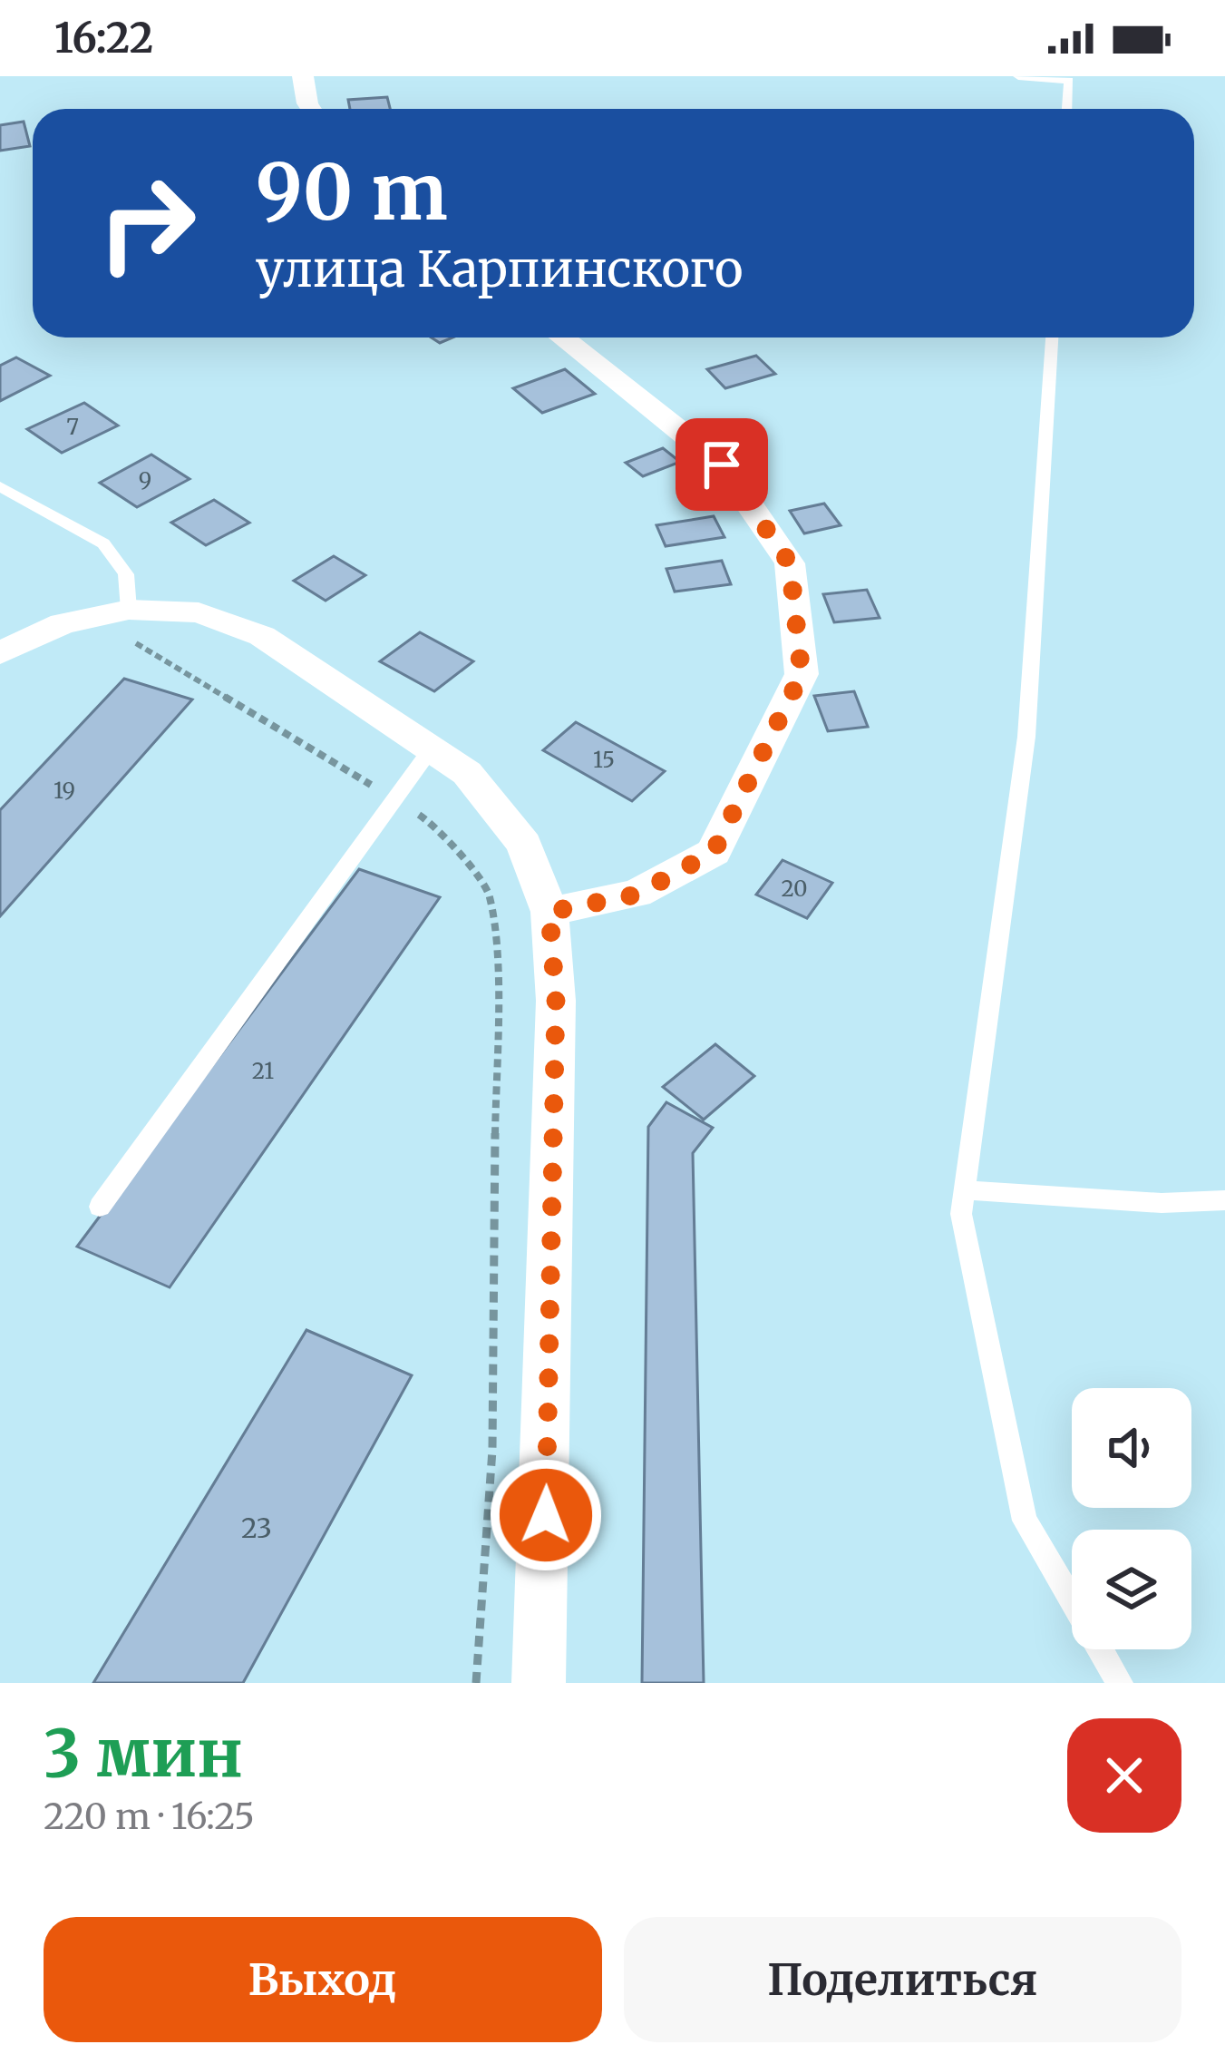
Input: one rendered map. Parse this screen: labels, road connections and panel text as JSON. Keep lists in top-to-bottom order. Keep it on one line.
{"house_numbers":["7","9","15","19","20","21","23"],"page":{"status":"16:22","turn":["90 m","улица Карпинского"],"heading":["3 мин","220 m · 16:25"],"buttons":["Выход","Поделиться"]}}
